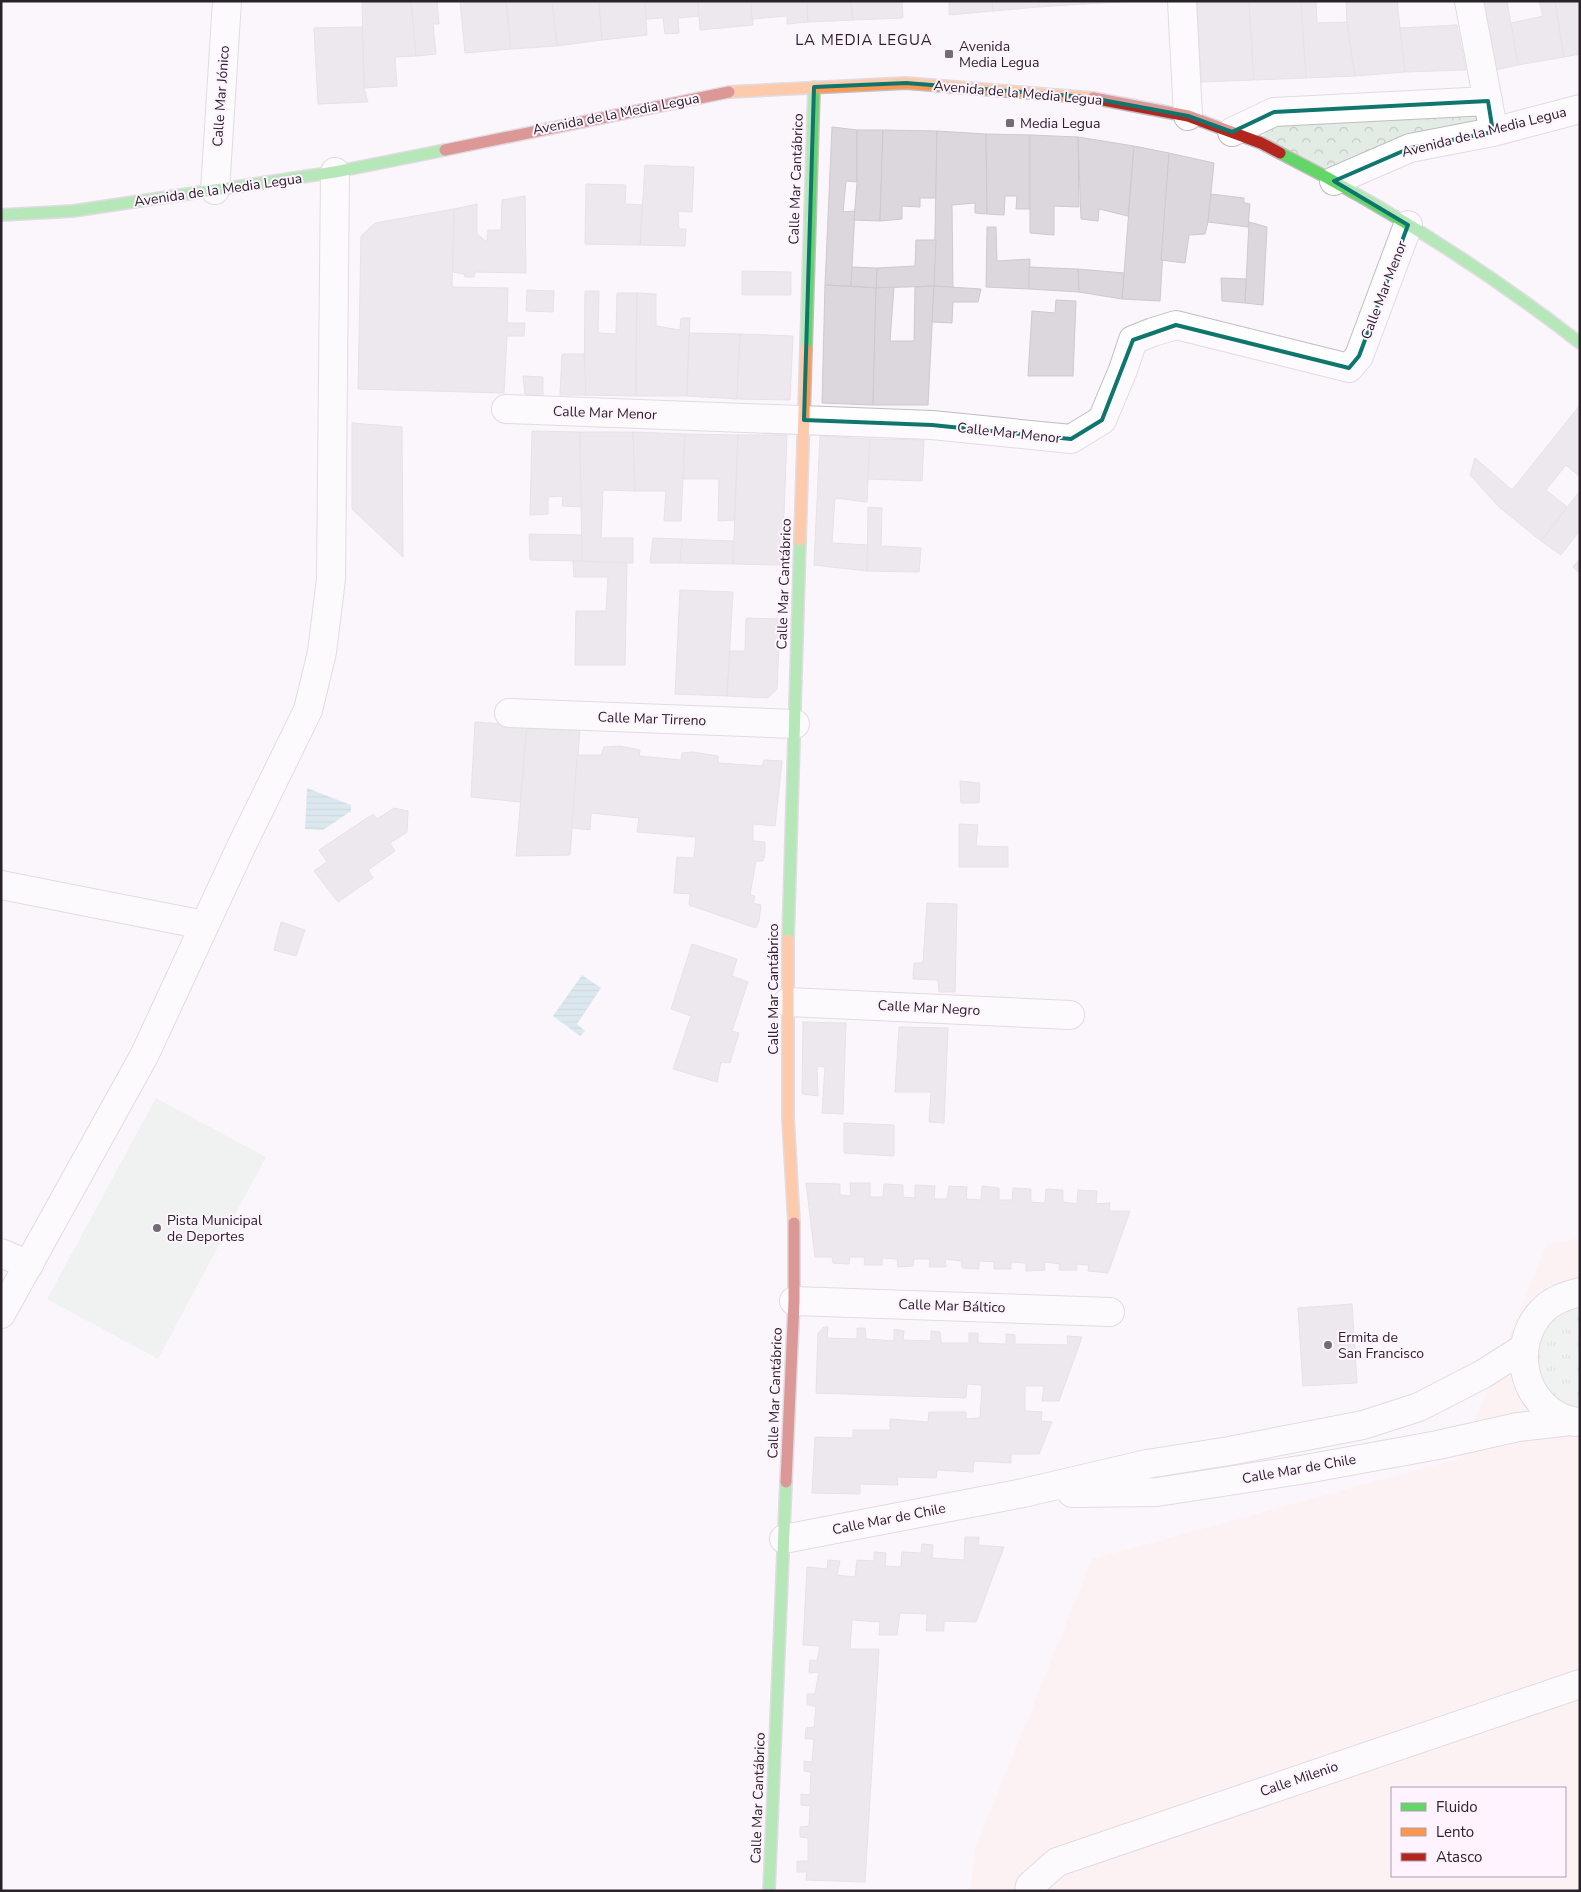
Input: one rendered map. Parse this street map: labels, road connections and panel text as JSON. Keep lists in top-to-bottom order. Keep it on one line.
{"streets":{"street":["Avenida de la Media Legua","Calle Mar Jónico","Calle Mar Cantábrico","Calle Mar Menor","Calle Mar Tirreno","Calle Mar Negro","Calle Mar Báltico","Calle Mar de Chile","Calle Milenio"]},"crossings":[["Avenida de la Media Legua","Calle Mar Jónico"],["Avenida de la Media Legua","Calle Mar Cantábrico"],["Avenida de la Media Legua","Calle Mar Menor"],["Calle Mar Cantábrico","Calle Mar Menor"],["Calle Mar Cantábrico","Calle Mar Tirreno"],["Calle Mar Cantábrico","Calle Mar Negro"],["Calle Mar Cantábrico","Calle Mar Báltico"],["Calle Mar Cantábrico","Calle Mar de Chile"]],"districts":["LA MEDIA LEGUA"],"places":{"transit":["Avenida Media Legua","Media Legua"],"other":["Pista Municipal de Deportes","Ermita de San Francisco"]},"legend":["Fluido","Lento","Atasco"]}
